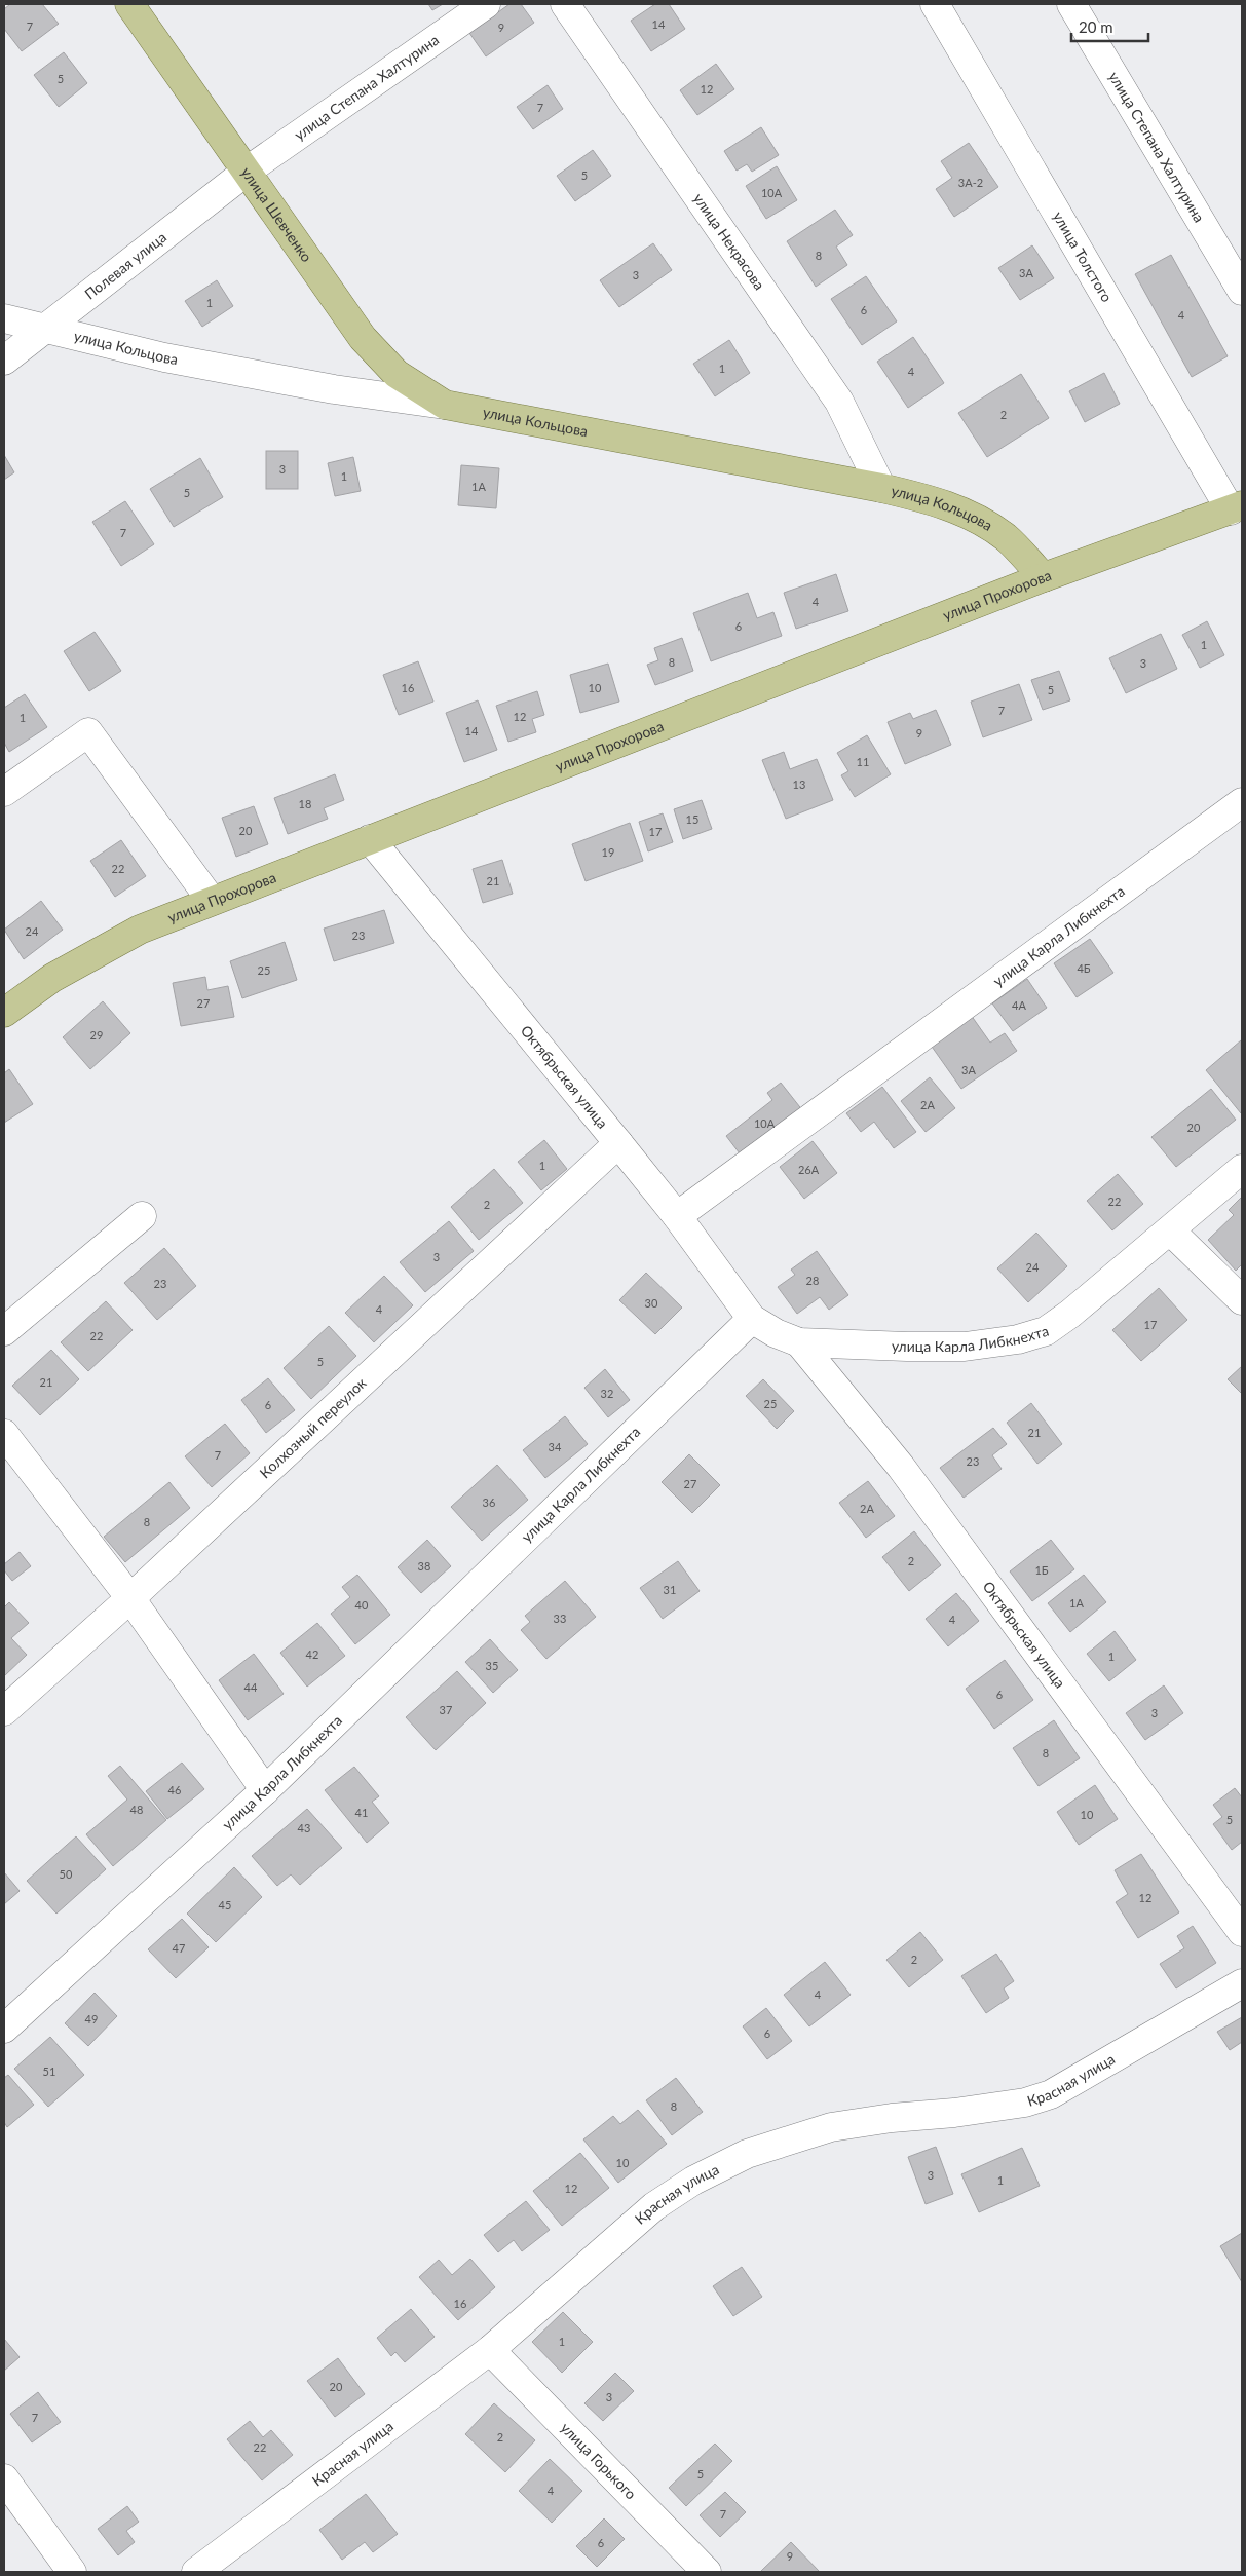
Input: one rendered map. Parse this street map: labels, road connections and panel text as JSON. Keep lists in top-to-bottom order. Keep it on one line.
{"streets":{"main road":["улица Шевченко","улица Кольцова","улица Прохорова"],"street":["улица Степана Халтурина","улица Некрасова","улица Толстого","Полевая улица","улица Карла Либкнехта","Октябрьская улица","Колхозный переулок","Красная улица","улица Горького"]},"crossings":[["улица Степана Халтурина","улица Шевченко"],["улица Степана Халтурина","Полевая улица"],["улица Шевченко","Полевая улица"],["улица Шевченко","улица Кольцова"],["улица Некрасова","улица Кольцова"],["улица Толстого","улица Прохорова"],["Полевая улица","улица Кольцова"],["улица Кольцова","улица Прохорова"],["улица Прохорова","Октябрьская улица"],["улица Карла Либкнехта","Октябрьская улица"],["Октябрьская улица","Колхозный переулок"],["Красная улица","улица Горького"]],"house_numbers":["14","7","9","5","12","7","5","3А-2","10А","8","3А","3","1","6","4","1","4","2","3","1","1А","5","7","4","6","1","8","3","16","10","5","7","12","1","14","9","11","13","18","15","20","17","19","22","21","24","23","4Б","25","27","4А","29","3А","2А","10А","20","1","26А","22","2","3","24","28","23","30","4","17","22","5","21","32","25","6","21","34","7","23","27","36","2А","8","2","38","1Б","31","1А","40","33","4","42","1","35","44","6","37","3","8","46","48","41","10","5","43","50","12","45","47","2","4","49","6","51","8","10","3","1","12","16","1","20","3","7","2","22","5","4","7","6","9"],"scale_bar":"20 m"}
